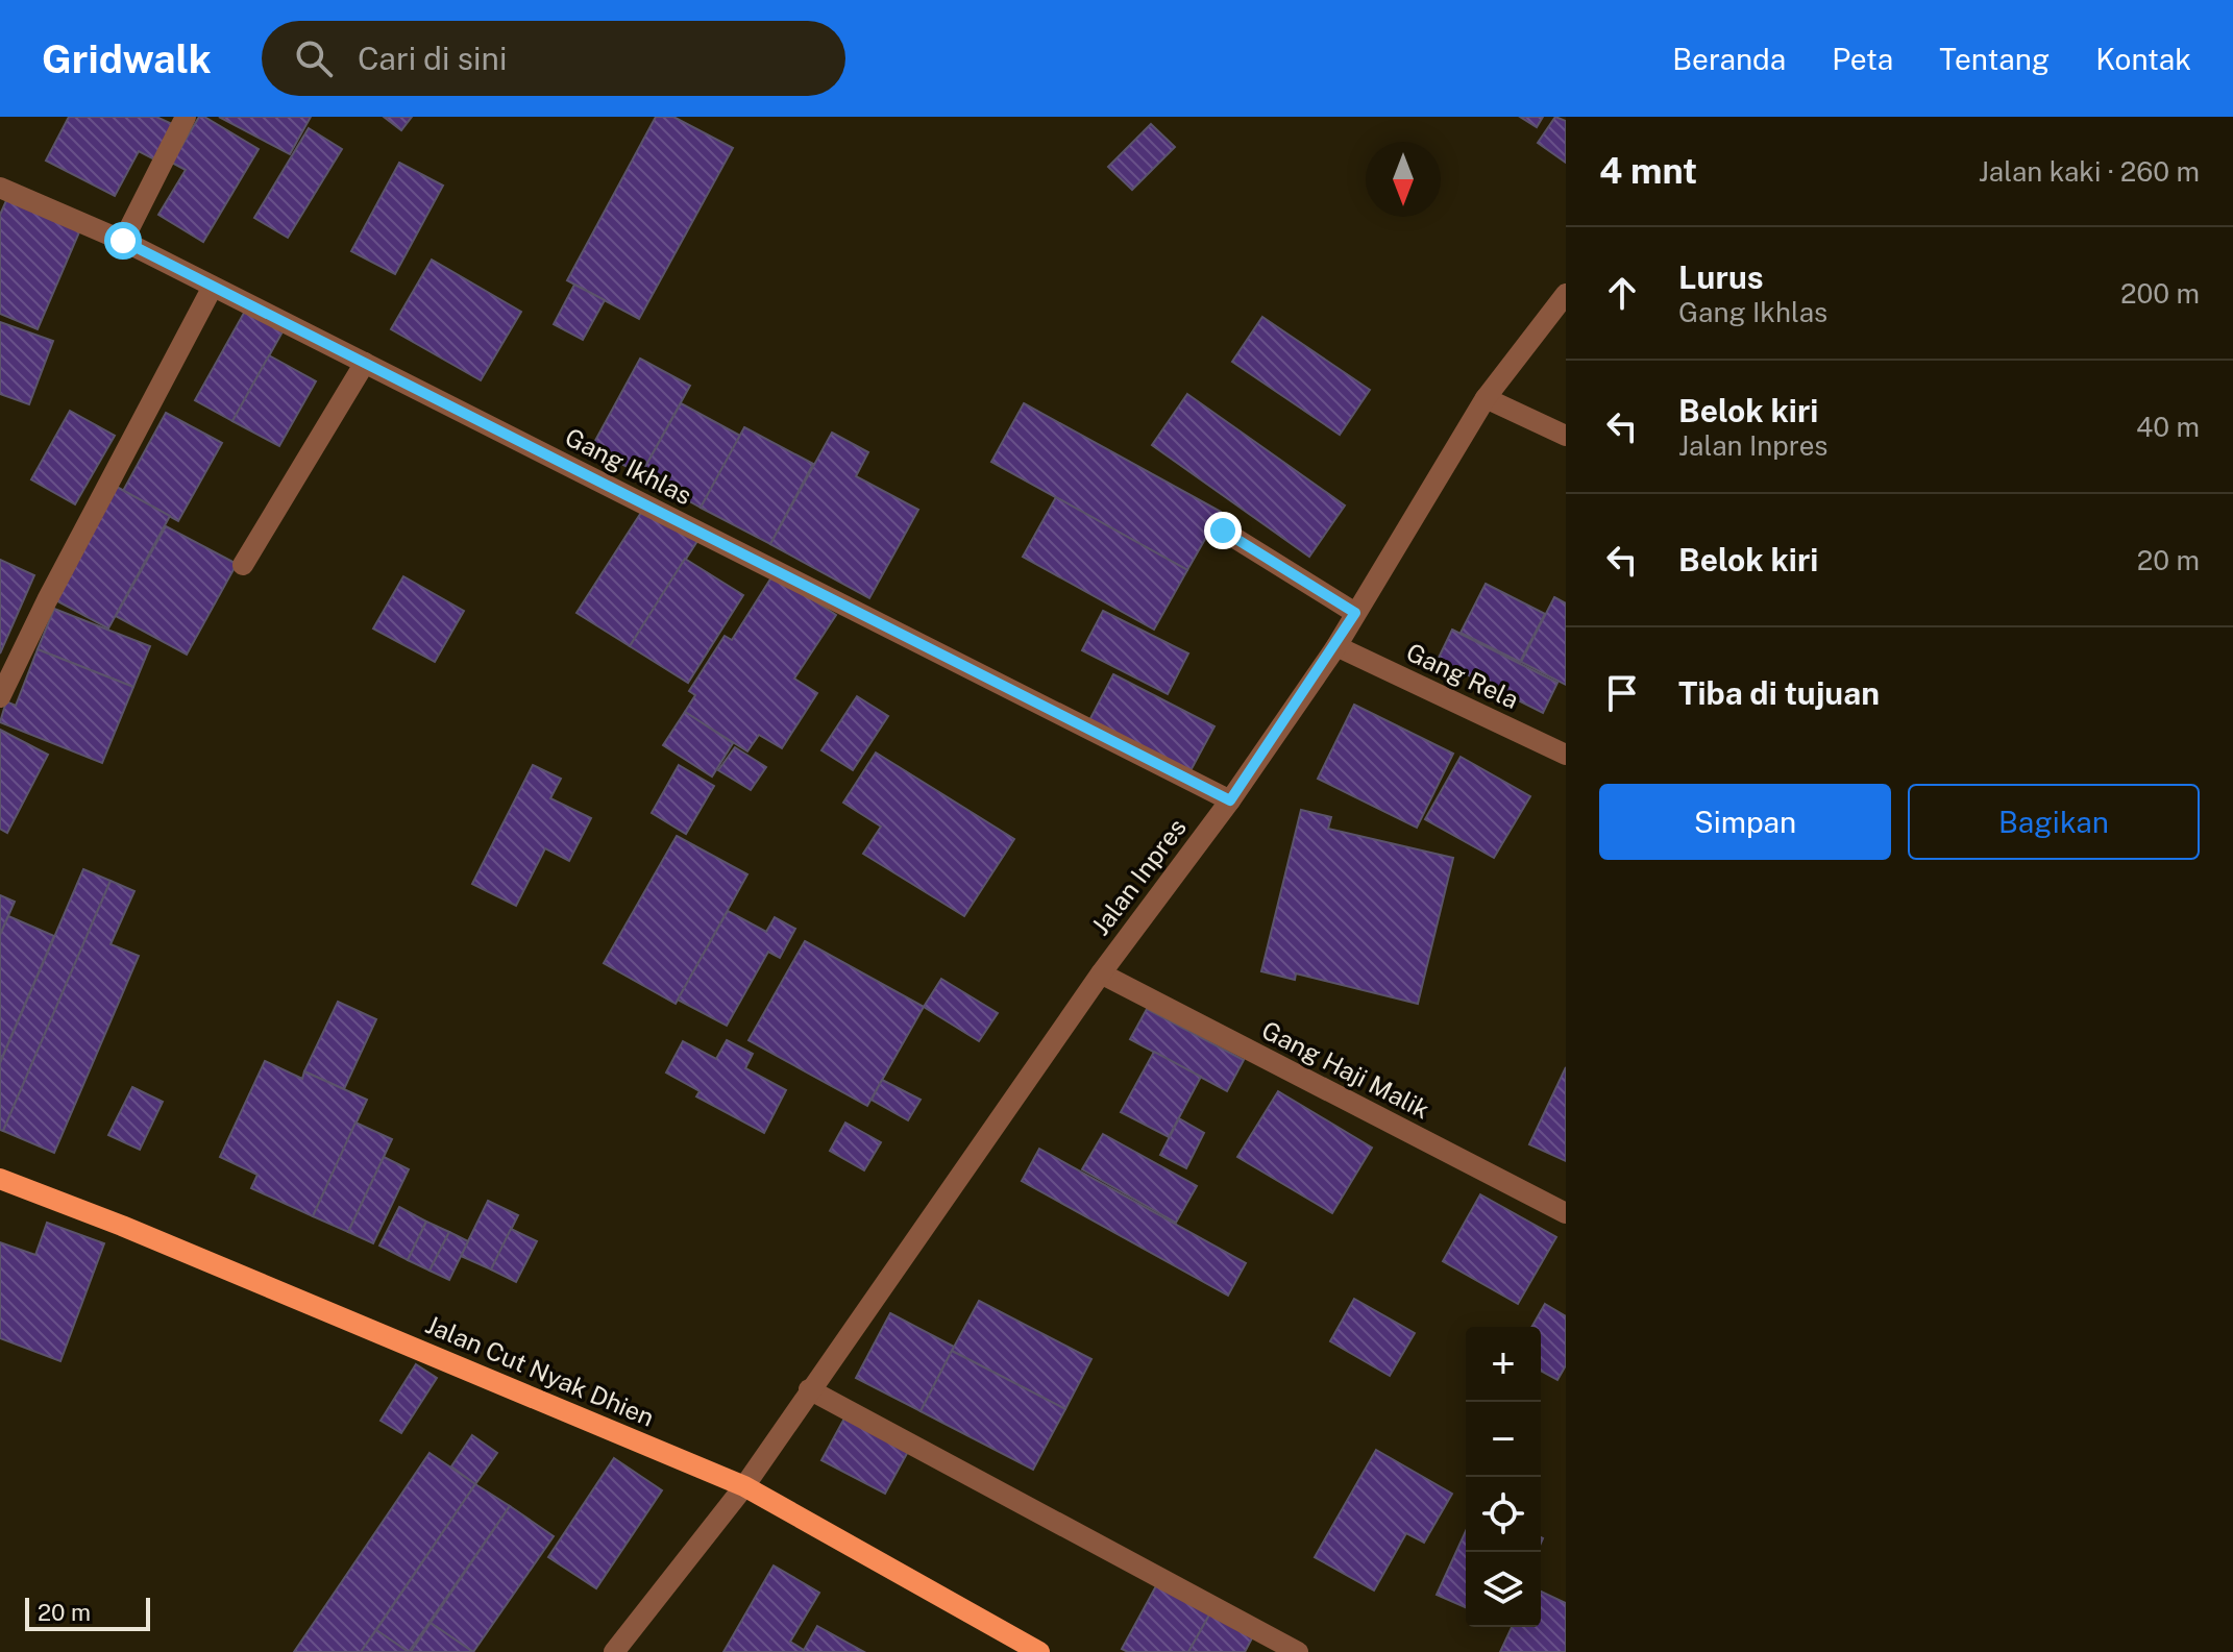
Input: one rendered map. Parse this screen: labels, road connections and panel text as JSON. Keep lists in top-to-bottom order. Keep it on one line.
{"streets":{"main road":["Jalan Cut Nyak Dhien"],"street":["Gang Ikhlas","Gang Rela","Jalan Inpres","Gang Haji Malik"]},"crossings":[["Gang Ikhlas","Jalan Inpres"],["Gang Rela","Jalan Inpres"],["Jalan Inpres","Gang Haji Malik"],["Jalan Inpres","Jalan Cut Nyak Dhien"]],"scale_bar":"20 m","north":"bottom","page":{"header":"Gridwalk","search":"Cari di sini","nav":["Beranda","Peta","Tentang","Kontak"],"heading":["4 mnt","Jalan kaki · 260 m"],"list":[["Lurus","Gang Ikhlas","200 m"],["Belok kiri","Jalan Inpres","40 m"],["Belok kiri","20 m"],"Tiba di tujuan"],"buttons":["Simpan","Bagikan"],"map_buttons":["+","−"],"scale":"20 m"}}
